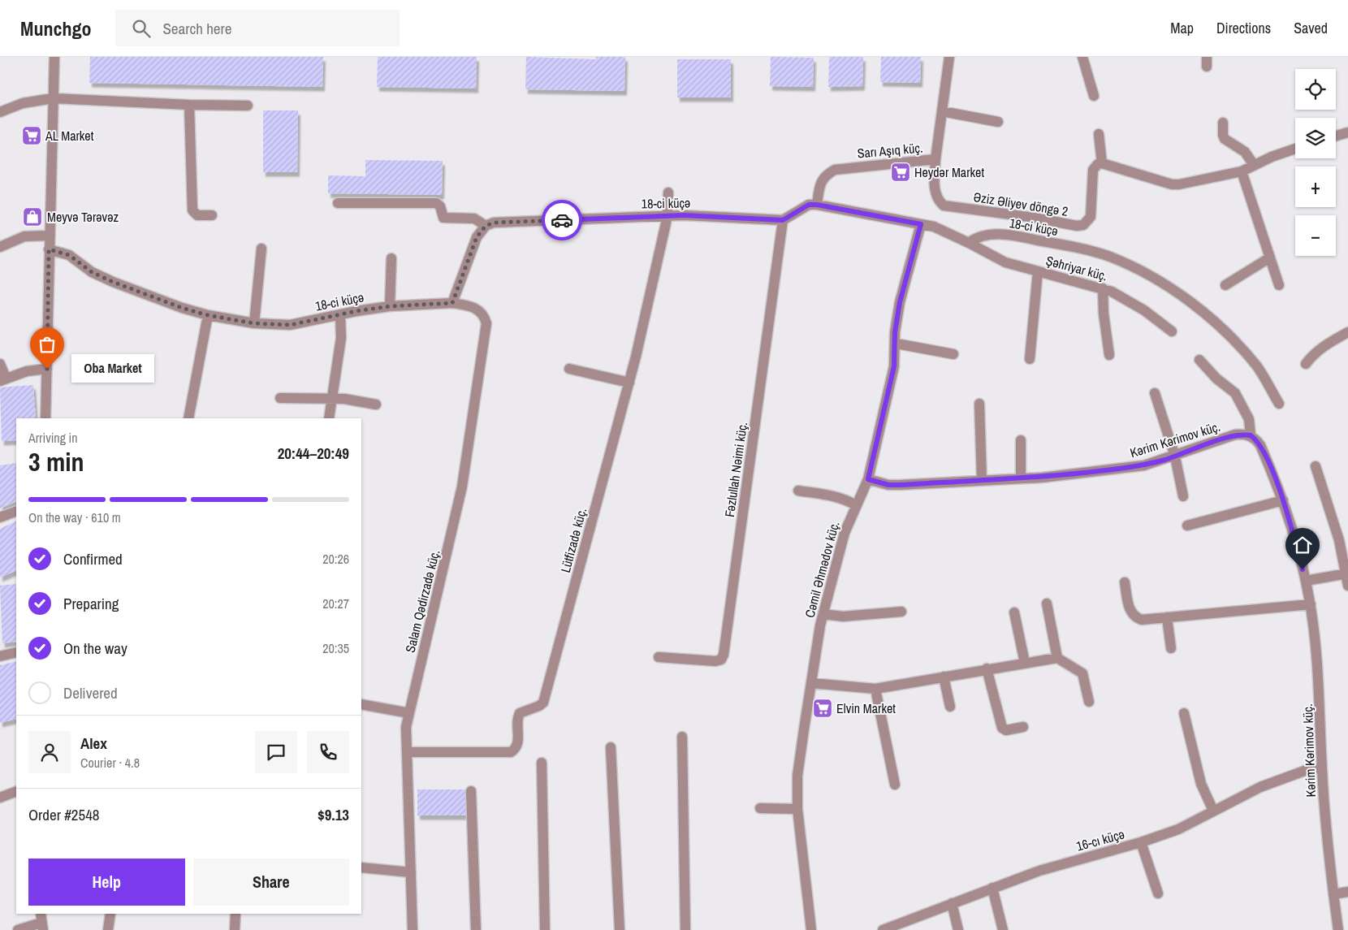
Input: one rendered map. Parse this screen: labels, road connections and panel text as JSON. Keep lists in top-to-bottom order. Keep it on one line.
{"streets":{"street":["Sarı Aşıq küç.","18-ci küçə","Əziz Əliyev döngə 2","Şəhriyar küç.","Kərim Kərimov küç.","Fəzlullah Nəimi küç.","Lütfizadə küç.","Cəmil Əhmədov küç.","Salam Qədirzadə küç.","16-cı küçə"]},"crossings":[["Sarı Aşıq küç.","Əziz Əliyev döngə 2"],["18-ci küçə","Şəhriyar küç."],["18-ci küçə","Fəzlullah Nəimi küç."],["18-ci küçə","Lütfizadə küç."],["18-ci küçə","Salam Qədirzadə küç."],["Kərim Kərimov küç.","Cəmil Əhmədov küç."],["Kərim Kərimov küç.","16-cı küçə"],["Lütfizadə küç.","Salam Qədirzadə küç."]],"places":{"supermarket":["AL Market","Heydər Market","Elvin Market"],"shop":["Meyvə Tərəvəz"],"other":["Oba Market"]},"page":{"header":"Munchgo","search":"Search here","nav":["Map","Directions","Saved"],"map_buttons":["+","−"],"bubble":"Oba Market","heading":["3 min","Arriving in","20:44–20:49"],"panel":["Alex","Courier · 4.8","Order #2548","$9.13"],"bar":"On the way · 610 m","list":[["Confirmed","20:26"],["Preparing","20:27"],["On the way","20:35"],"Delivered"],"buttons":["Help","Share"]}}
